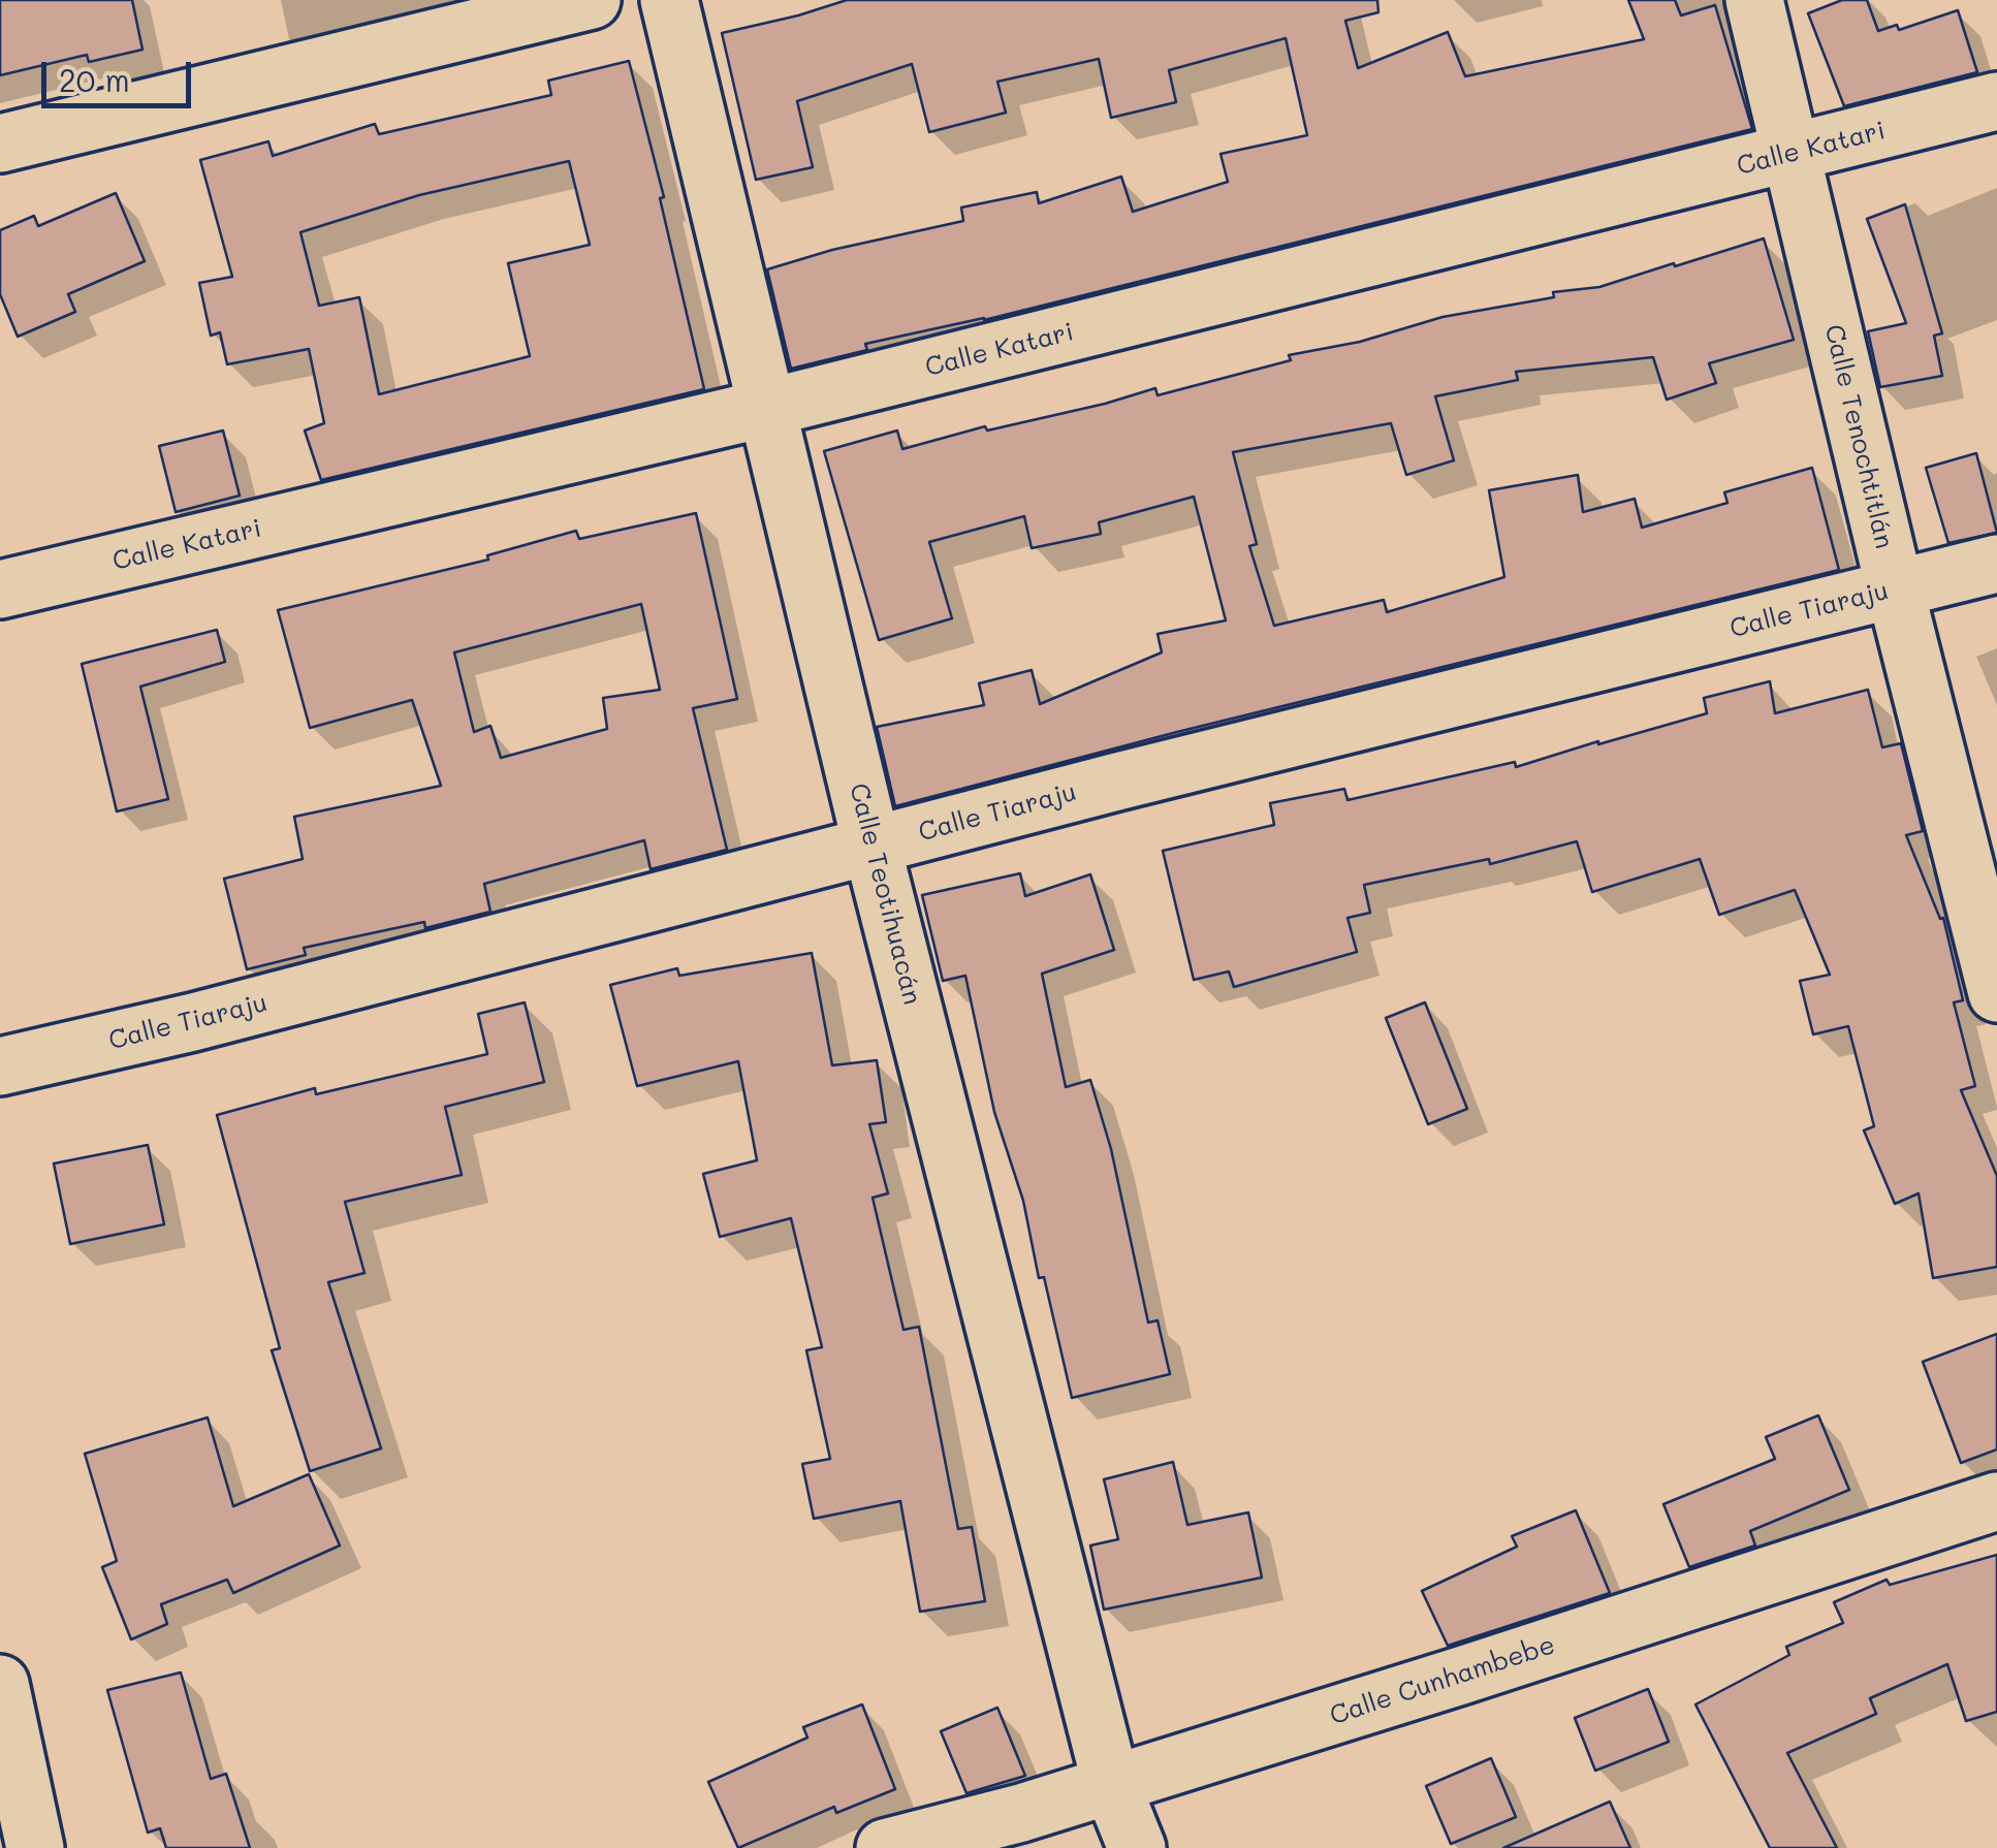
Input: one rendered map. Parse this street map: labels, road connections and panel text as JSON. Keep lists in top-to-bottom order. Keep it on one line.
{"streets":{"street":["Calle Katari","Calle Tenochtitlán","Calle Tiaraju","Calle Teotihuacán","Calle Cunhambebe"]},"crossings":[["Calle Katari","Calle Tenochtitlán"],["Calle Katari","Calle Teotihuacán"],["Calle Tenochtitlán","Calle Tiaraju"],["Calle Tiaraju","Calle Teotihuacán"],["Calle Teotihuacán","Calle Cunhambebe"]],"scale_bar":"20 m"}
